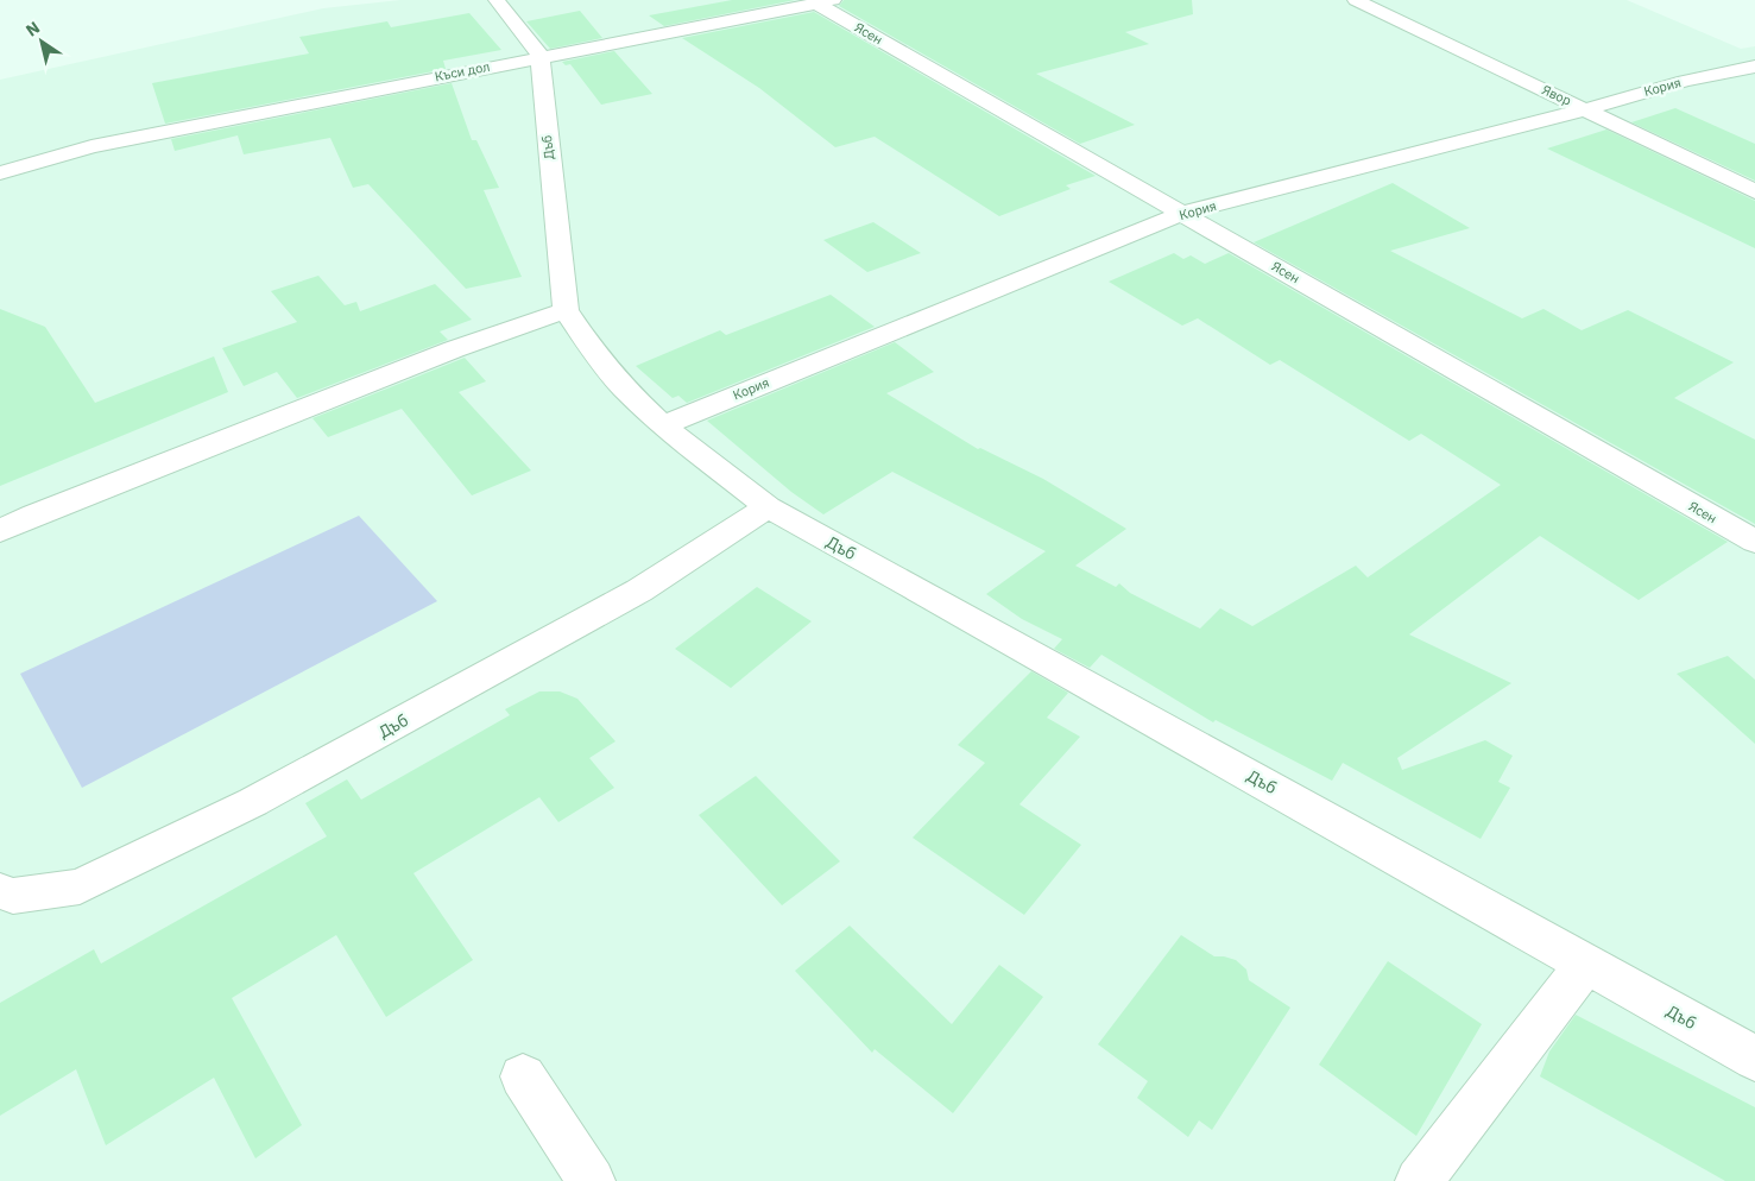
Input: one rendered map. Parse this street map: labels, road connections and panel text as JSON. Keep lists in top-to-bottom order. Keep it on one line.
{"streets":{"street":["Ясен","Къси дол","Кория","Явор","Дъб"]},"crossings":[["Ясен","Къси дол"],["Ясен","Кория"],["Къси дол","Дъб"],["Кория","Явор"],["Кория","Дъб"]],"north":"top left"}
